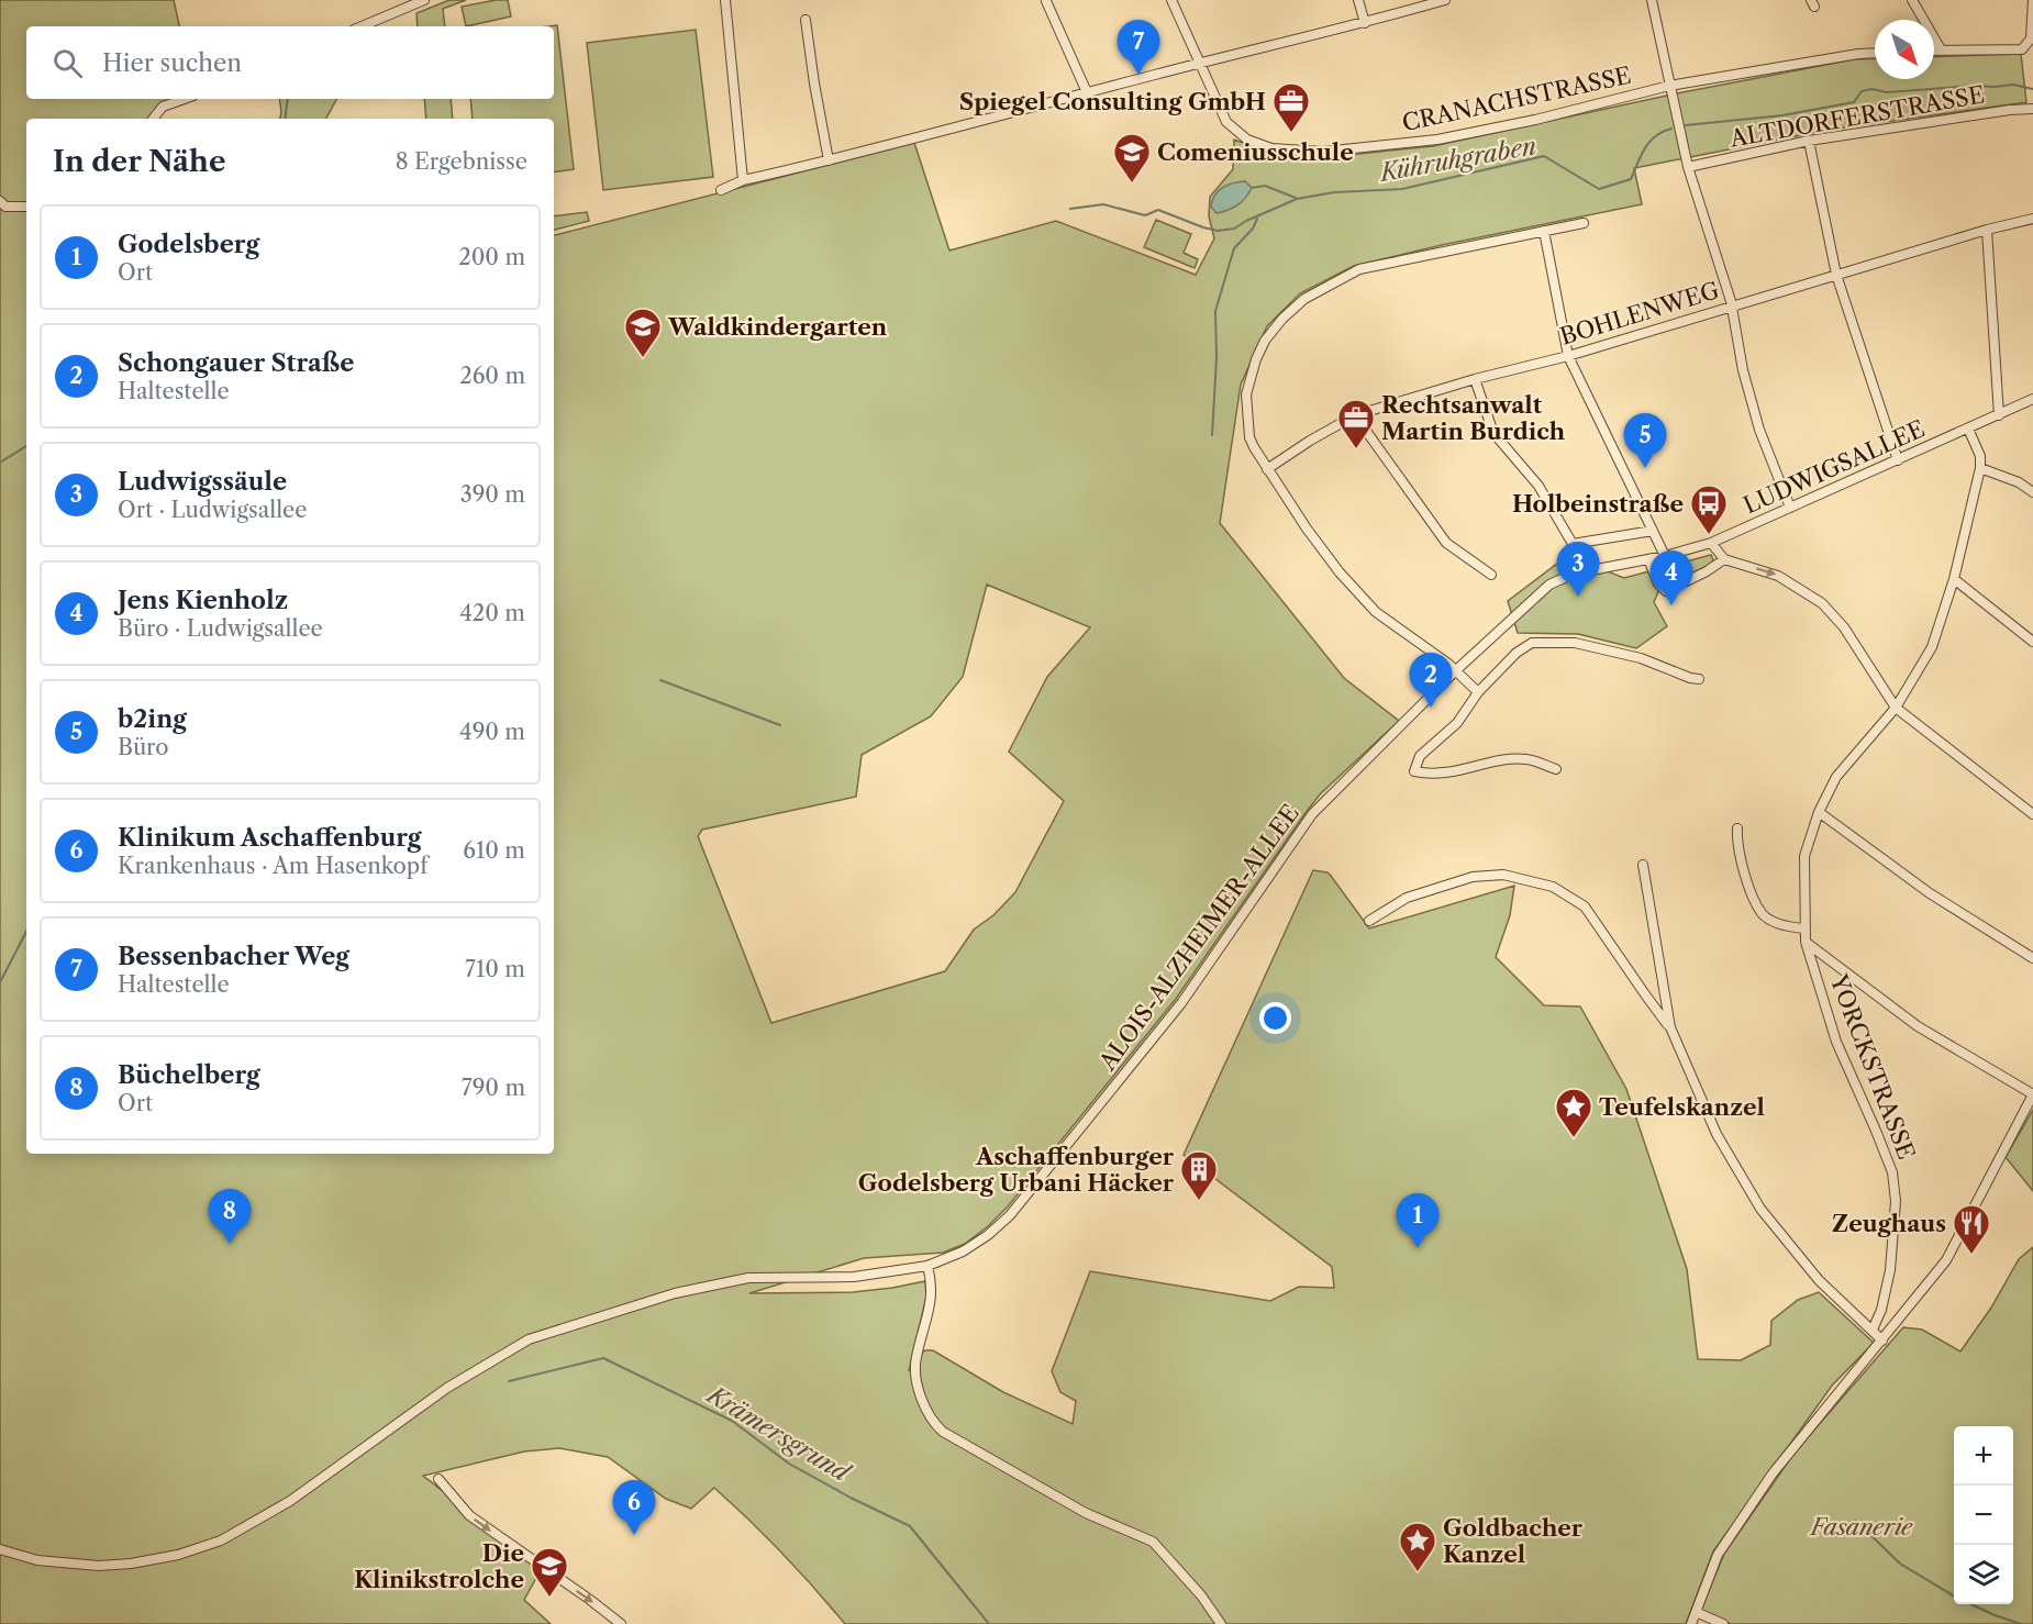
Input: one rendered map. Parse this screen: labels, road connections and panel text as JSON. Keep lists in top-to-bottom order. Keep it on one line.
{"streets":{"street":["CRANACHSTRASSE","ALTDORFERSTRASSE","BOHLENWEG","LUDWIGSALLEE","ALOIS-ALZHEIMER-ALLEE","YORCKSTRASSE"]},"crossings":[["LUDWIGSALLEE","ALOIS-ALZHEIMER-ALLEE"],["LUDWIGSALLEE","YORCKSTRASSE"]],"water":["Kühruhgraben","Krämersgrund"],"parks":["Fasanerie"],"places":{"office":["Spiegel Consulting GmbH","Rechtsanwalt Martin Burdich"],"school or university":["Comeniusschule","Waldkindergarten","Die Klinikstrolche"],"bus stop":["Holbeinstraße"],"place":["Teufelskanzel","Goldbacher Kanzel"],"building":["Aschaffenburger Godelsberg Urbani Häcker"],"restaurant":["Zeughaus"]},"north":"bottom right","page":{"pins":["7","5","3","4","2","8","1","6"],"search":"Hier suchen","heading":["In der Nähe","8 Ergebnisse"],"list":[{"mark":"1","name":"Godelsberg","note":"Ort","value":"200 m"},{"mark":"2","name":"Schongauer Straße","note":"Haltestelle","value":"260 m"},{"mark":"3","name":"Ludwigssäule","note":"Ort · Ludwigsallee","value":"390 m"},{"mark":"4","name":"Jens Kienholz","note":"Büro · Ludwigsallee","value":"420 m"},{"mark":"5","name":"b2ing","note":"Büro","value":"490 m"},{"mark":"6","name":"Klinikum Aschaffenburg","note":"Krankenhaus · Am Hasenkopf","value":"610 m"},{"mark":"7","name":"Bessenbacher Weg","note":"Haltestelle","value":"710 m"},{"mark":"8","name":"Büchelberg","note":"Ort","value":"790 m"}],"map_buttons":["+","−"]}}
